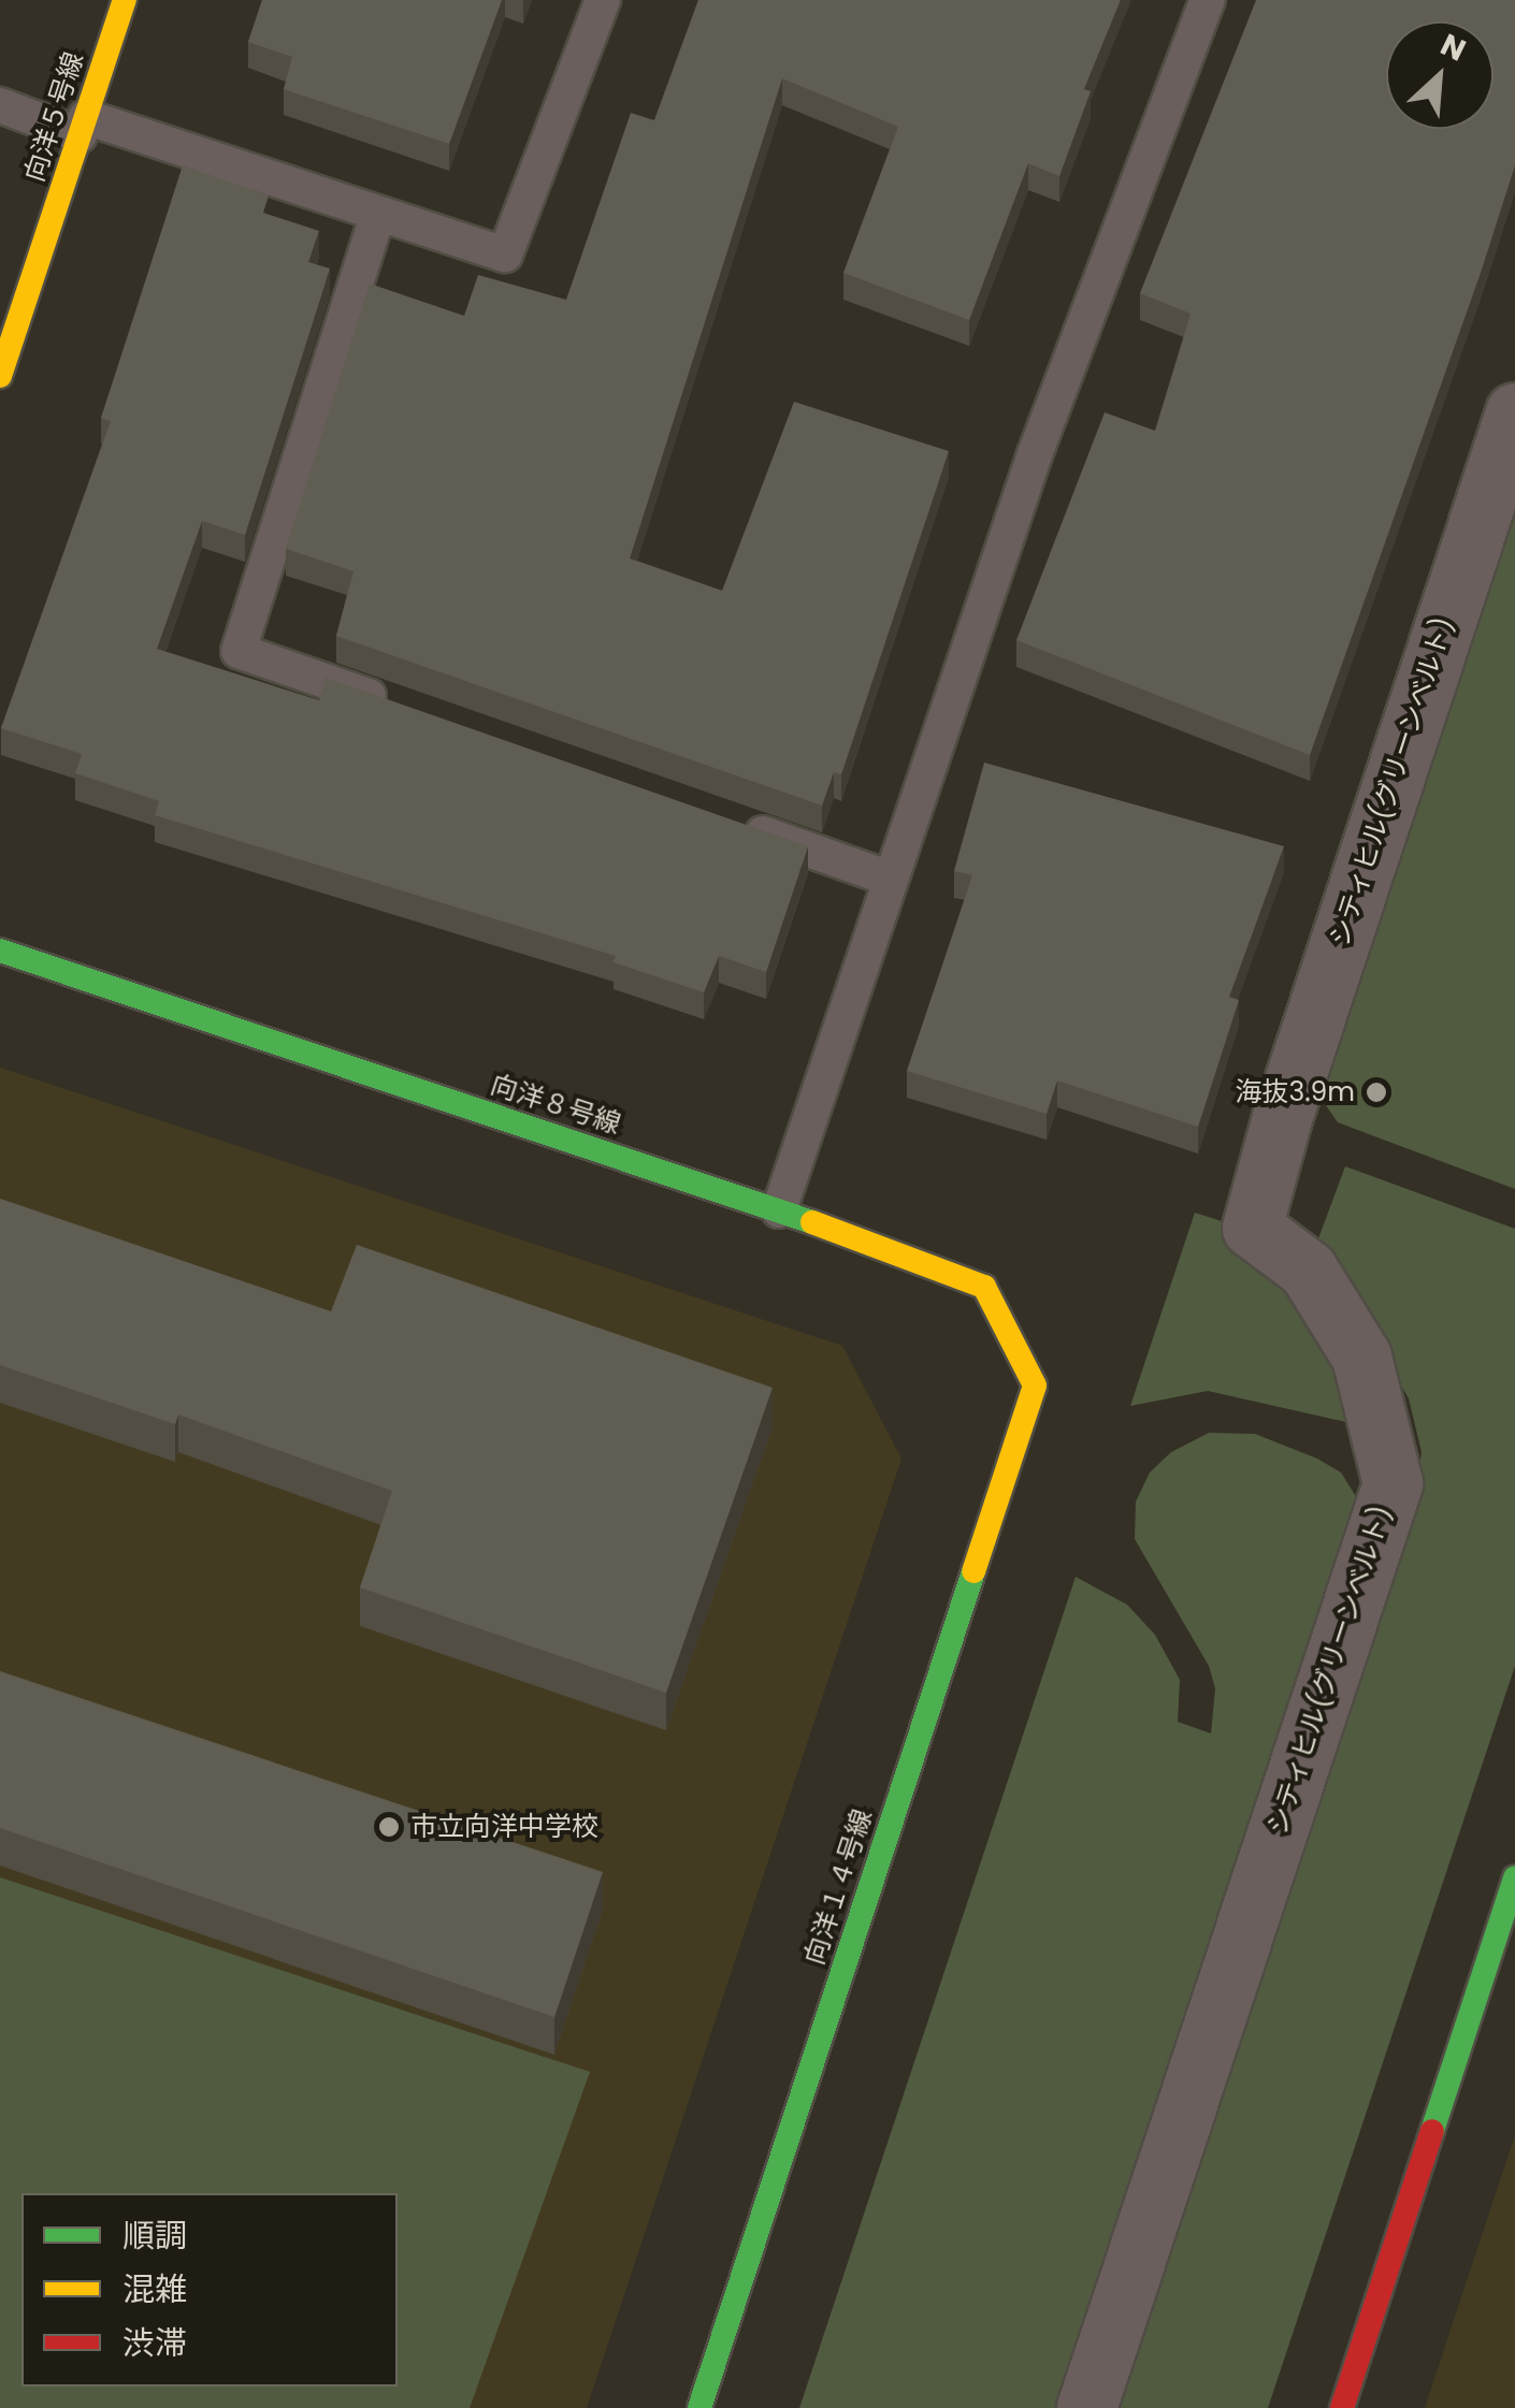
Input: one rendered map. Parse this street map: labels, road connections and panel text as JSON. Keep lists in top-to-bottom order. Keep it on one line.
{"streets":{"street":["向洋５号線","シティヒル(グリーンベルト)","向洋８号線","向洋１４号線"]},"crossings":[["向洋８号線","向洋１４号線"]],"places":["海抜3.9m","市立向洋中学校"],"legend":["順調","混雑","渋滞"],"north":"top right"}
